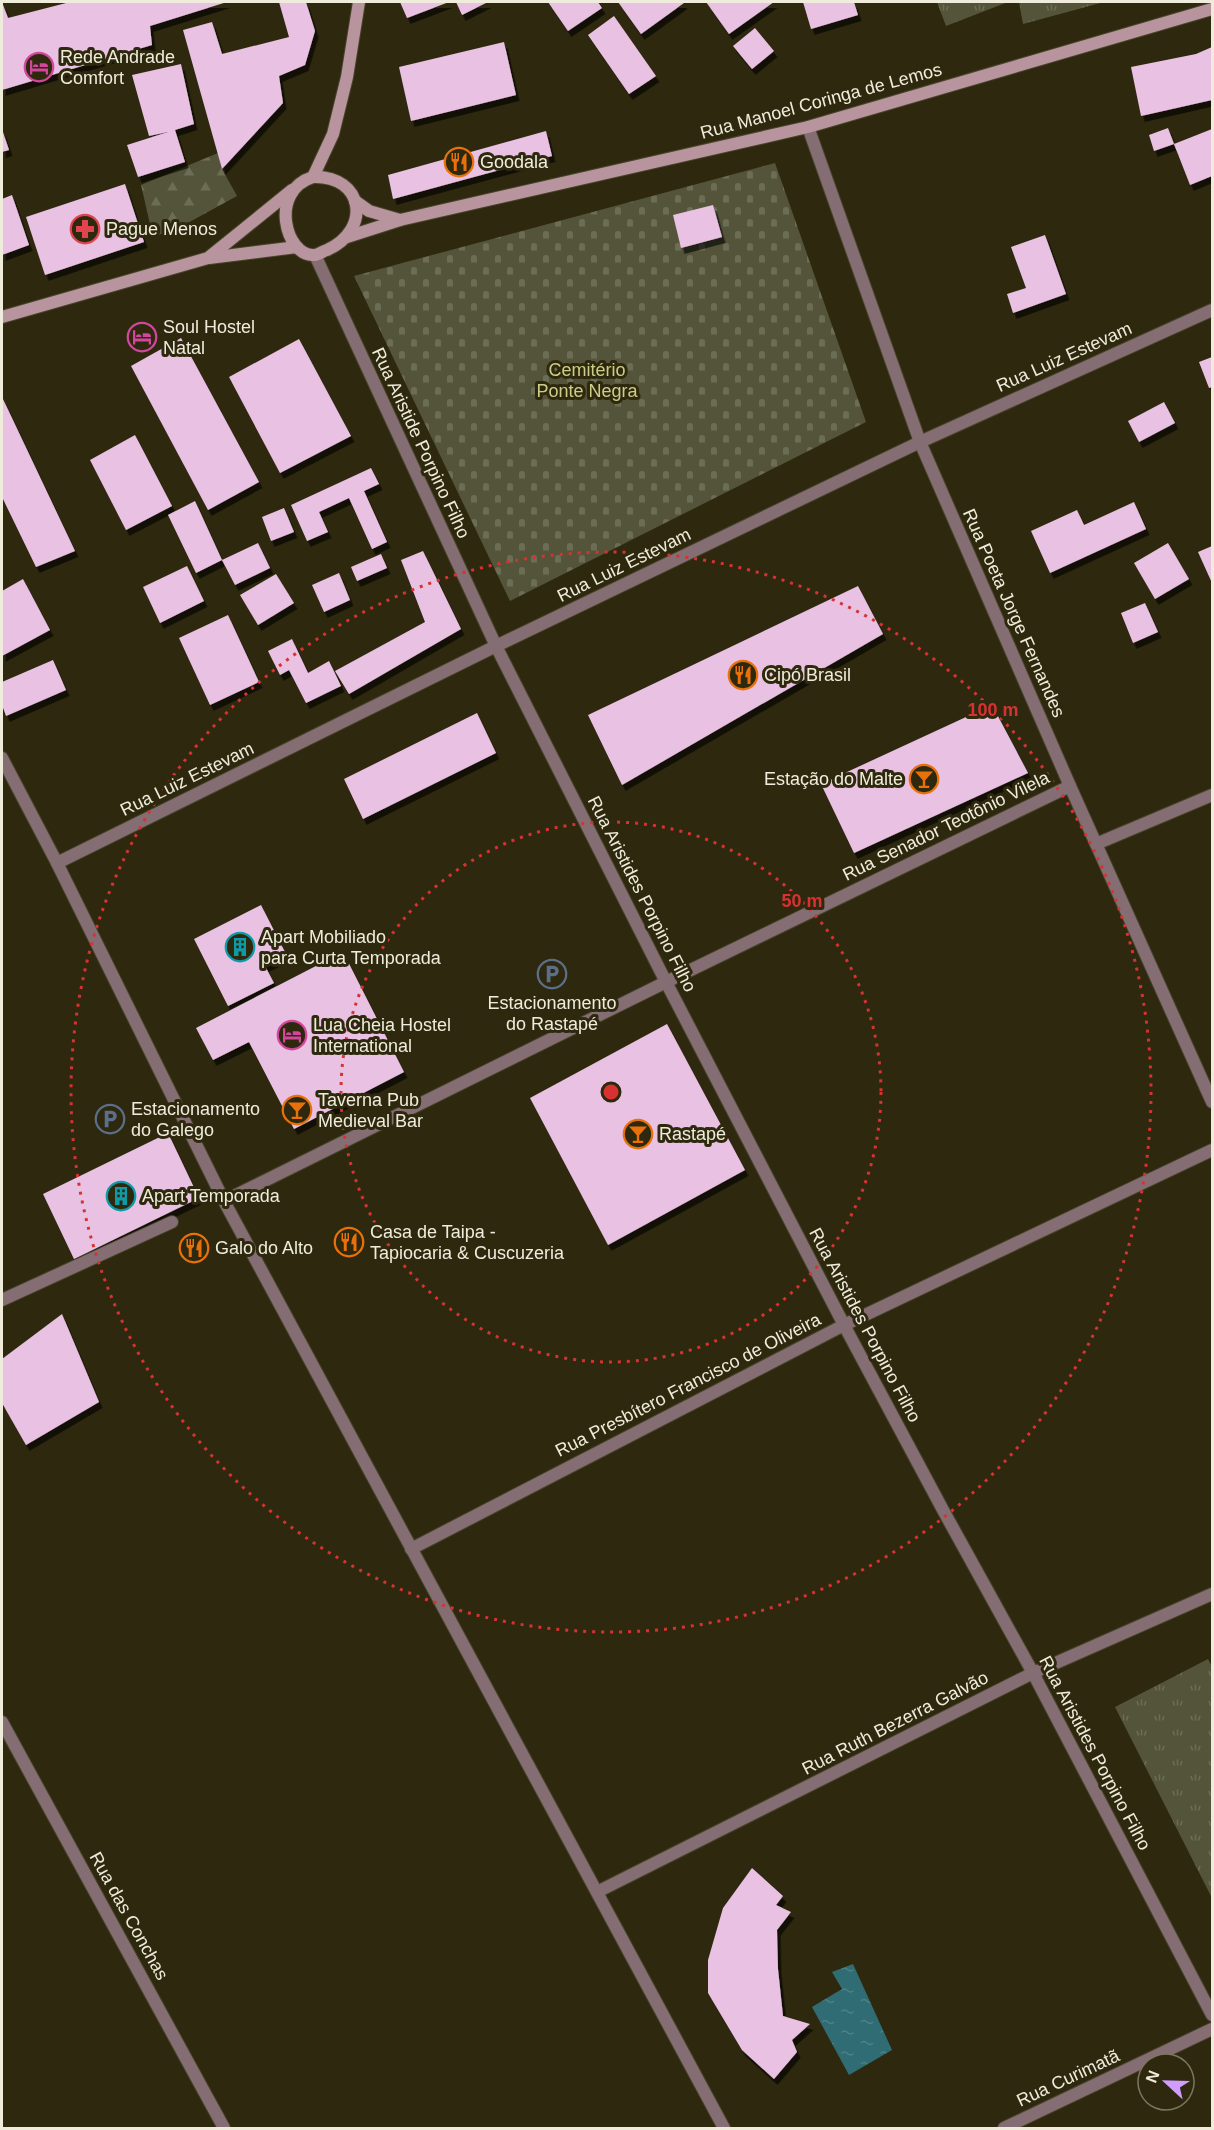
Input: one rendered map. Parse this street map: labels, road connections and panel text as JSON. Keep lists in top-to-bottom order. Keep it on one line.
{"streets":{"main road":["Rua Manoel Coringa de Lemos"],"street":["Rua Luiz Estevam","Rua Aristide Porpino Filho","Rua Poeta Jorge Fernandes","Rua Senador Teotônio Vilela","Rua Aristides Porpino Filho","Rua Presbítero Francisco de Oliveira","Rua Ruth Bezerra Galvão","Rua das Conchas","Rua Curimatã"]},"crossings":[["Rua Manoel Coringa de Lemos","Rua Aristide Porpino Filho"],["Rua Manoel Coringa de Lemos","Rua Poeta Jorge Fernandes"],["Rua Luiz Estevam","Rua Aristide Porpino Filho"],["Rua Luiz Estevam","Rua Poeta Jorge Fernandes"],["Rua Luiz Estevam","Rua Aristides Porpino Filho"],["Rua Aristide Porpino Filho","Rua Aristides Porpino Filho"],["Rua Poeta Jorge Fernandes","Rua Senador Teotônio Vilela"],["Rua Senador Teotônio Vilela","Rua Aristides Porpino Filho"],["Rua Aristides Porpino Filho","Rua Presbítero Francisco de Oliveira"],["Rua Aristides Porpino Filho","Rua Ruth Bezerra Galvão"]],"parks":["Cemitério Ponte Negra"],"places":{"hotel":["Rede Andrade Comfort","Soul Hostel Natal","Lua Cheia Hostel International"],"restaurant":["Goodala","Cipó Brasil","Casa de Taipa - Tapiocaria & Cuscuzeria","Galo do Alto"],"pharmacy":["Pague Menos"],"bar":["Estação do Malte","Taverna Pub Medieval Bar","Rastapé"],"building":["Apart Mobiliado para Curta Temporada","Apart Temporada"],"parking":["Estacionamento do Rastapé","Estacionamento do Galego"]},"north":"left","rings":["100 m","50 m"]}
